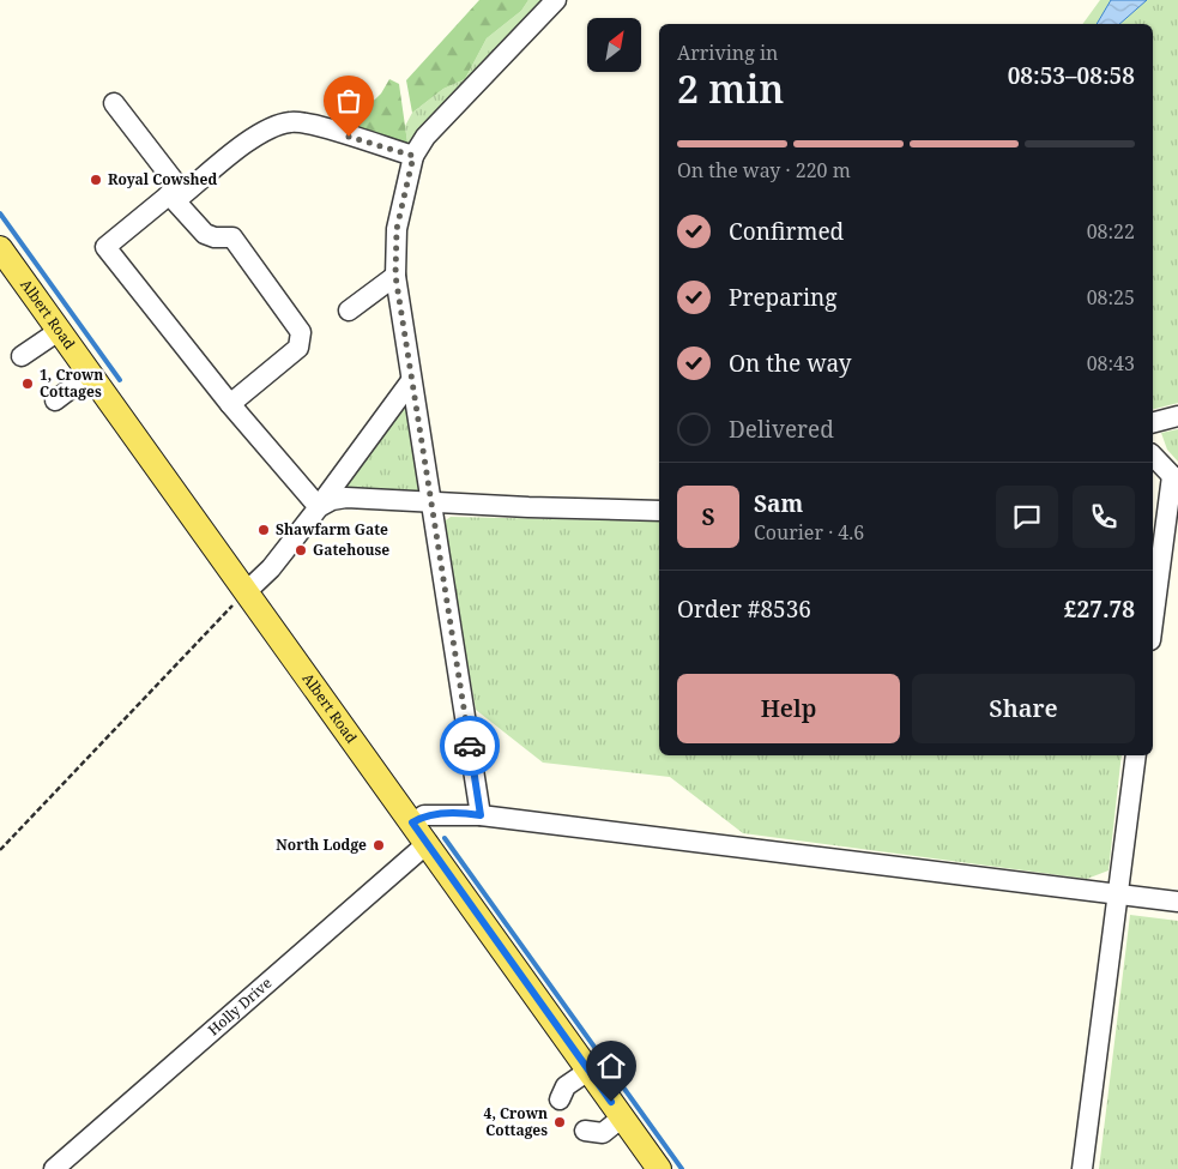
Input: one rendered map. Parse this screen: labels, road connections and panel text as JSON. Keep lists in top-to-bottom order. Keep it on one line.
{"streets":{"main road":["Albert Road"],"lane":["Holly Drive"]},"crossings":[["Albert Road","Holly Drive"]],"places":["Royal Cowshed","1, Crown Cottages","Shawfarm Gate","Gatehouse","North Lodge","4, Crown Cottages"],"north":"top right","page":{"heading":["2 min","Arriving in","08:53–08:58"],"panel":["Sam","Courier · 4.6","Order #8536","£27.78"],"bar":"On the way · 220 m","list":[["Confirmed","08:22"],["Preparing","08:25"],["On the way","08:43"],"Delivered"],"round":"S","buttons":["Help","Share"]}}
